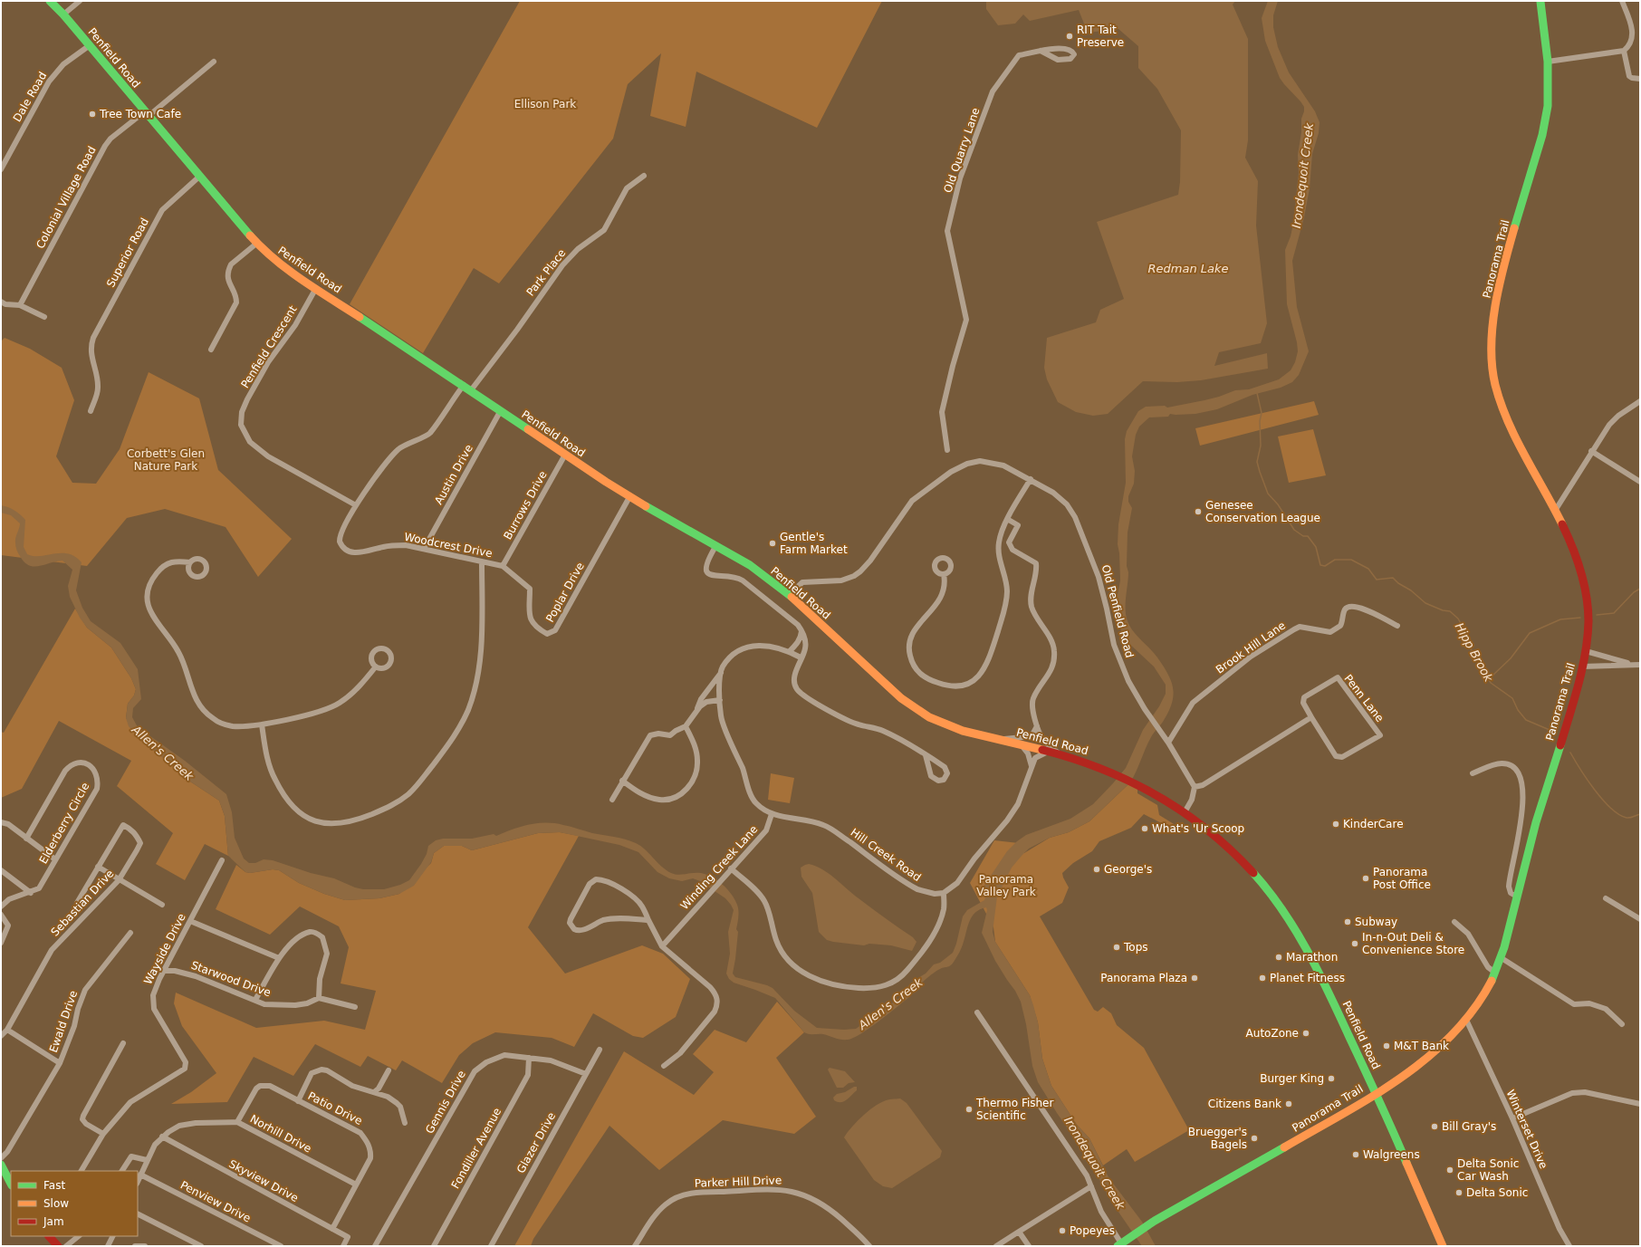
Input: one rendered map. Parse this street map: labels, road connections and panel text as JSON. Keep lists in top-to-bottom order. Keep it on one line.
{"streets":{"main road":["Penfield Road","Panorama Trail"],"street":["Dale Road","Old Quarry Lane","Colonial Village Road","Superior Road","Park Place","Penfield Crescent","Austin Drive","Burrows Drive","Woodcrest Drive","Poplar Drive","Old Penfield Road","Brook Hill Lane","Penn Lane","Elderberry Circle","Hill Creek Road","Winding Creek Lane","Sebastian Drive","Wayside Drive","Starwood Drive","Ewald Drive","Gennis Drive","Patio Drive","Winterset Drive","Norhill Drive","Glazer Drive","Fondiller Avenue","Skyview Drive","Parker Hill Drive","Penview Drive"]},"crossings":[["Penfield Road","Dale Road"],["Penfield Road","Colonial Village Road"],["Penfield Road","Superior Road"],["Penfield Road","Panorama Trail"],["Penfield Road","Park Place"],["Penfield Road","Penfield Crescent"],["Penfield Road","Austin Drive"],["Penfield Road","Burrows Drive"],["Penfield Road","Woodcrest Drive"],["Penfield Road","Poplar Drive"],["Penfield Road","Old Penfield Road"],["Panorama Trail","Winterset Drive"],["Penfield Crescent","Woodcrest Drive"],["Austin Drive","Woodcrest Drive"],["Burrows Drive","Woodcrest Drive"],["Burrows Drive","Poplar Drive"],["Woodcrest Drive","Poplar Drive"],["Old Penfield Road","Brook Hill Lane"],["Hill Creek Road","Winding Creek Lane"],["Wayside Drive","Starwood Drive"],["Gennis Drive","Glazer Drive"],["Gennis Drive","Fondiller Avenue"],["Patio Drive","Norhill Drive"],["Patio Drive","Skyview Drive"],["Norhill Drive","Skyview Drive"],["Norhill Drive","Penview Drive"]],"water":["Irondequoit Creek","Redman Lake","Hipp Brook","Allen's Creek"],"parks":["Ellison Park","Corbett's Glen Nature Park","Panorama Valley Park"],"places":["RIT Tait Preserve","Tree Town Cafe","Genesee Conservation League","Gentle's Farm Market","KinderCare","What's 'Ur Scoop","George's","Panorama Post Office","Subway","In-n-Out Deli & Convenience Store","Tops","Marathon","Panorama Plaza","Planet Fitness","AutoZone","M&T Bank","Burger King","Citizens Bank","Thermo Fisher Scientific","Bill Gray's","Bruegger's Bagels","Walgreens","Delta Sonic Car Wash","Delta Sonic","Popeyes"],"legend":["Fast","Slow","Jam"]}
